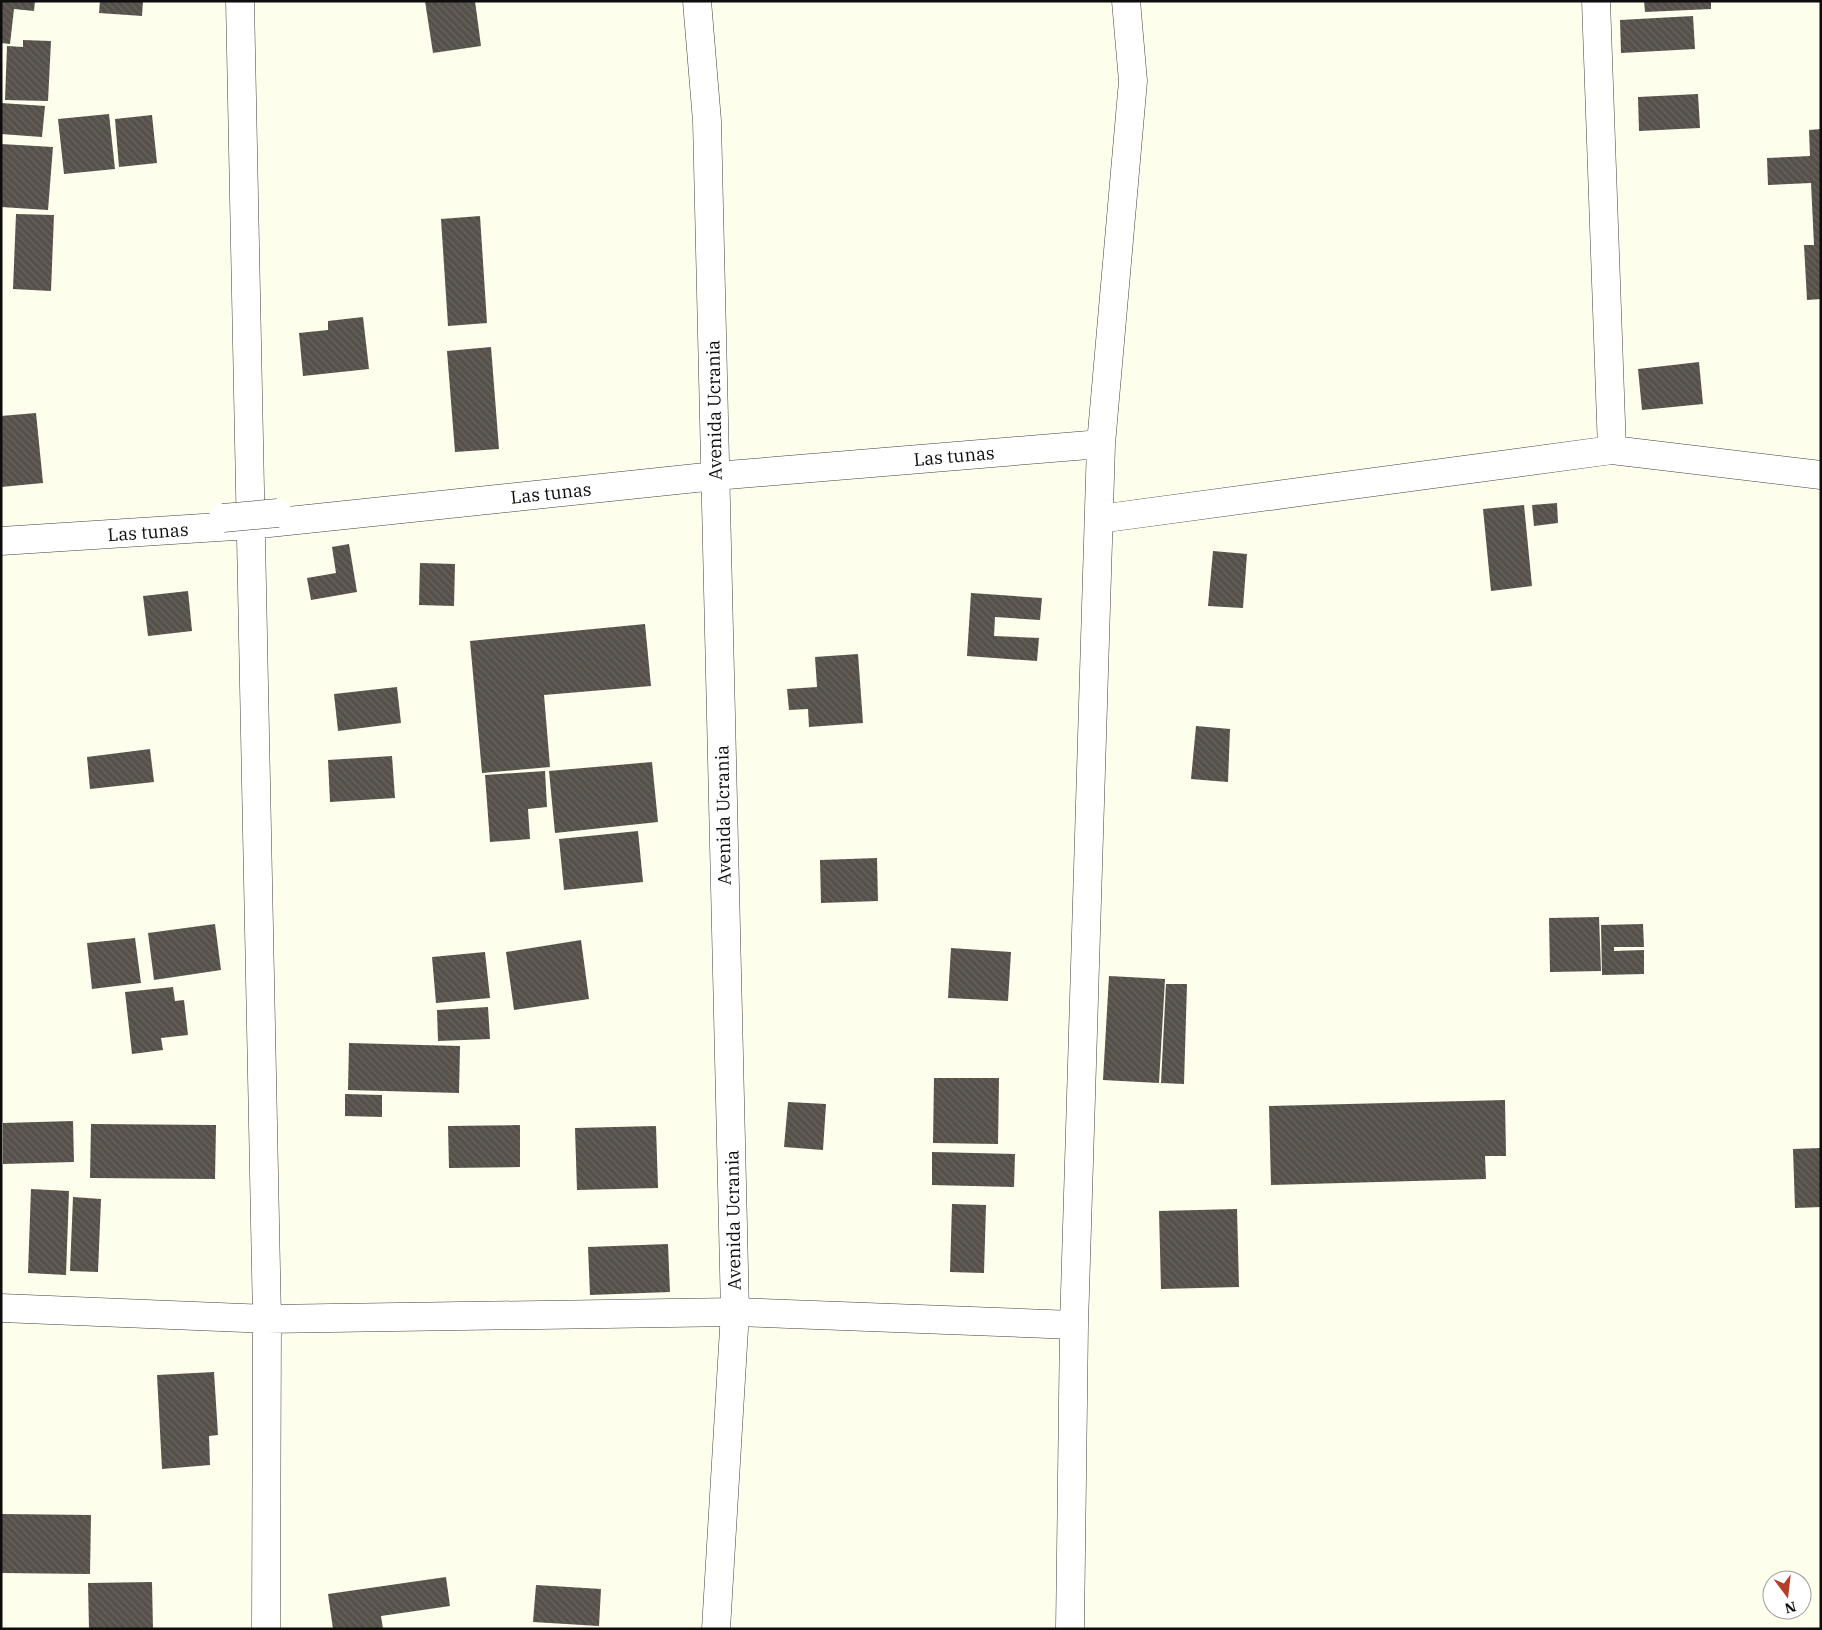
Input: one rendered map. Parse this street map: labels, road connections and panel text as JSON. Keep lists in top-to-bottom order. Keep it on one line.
{"streets":{"street":["Avenida Ucrania","Las tunas"]},"crossings":[["Avenida Ucrania","Las tunas"]],"north":"bottom"}
